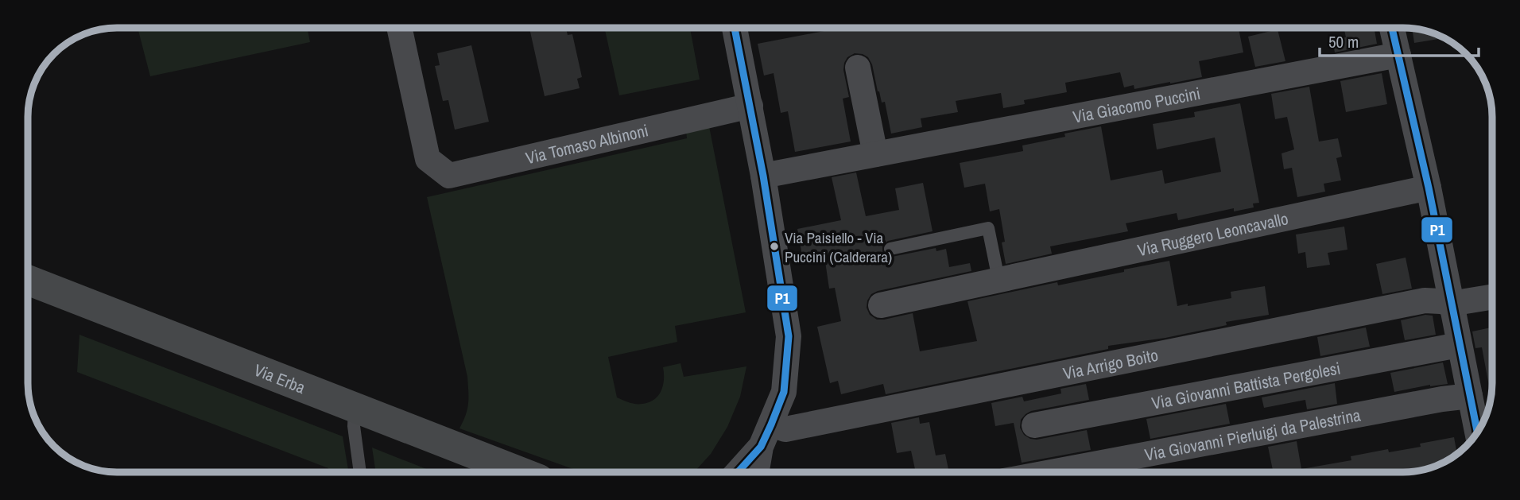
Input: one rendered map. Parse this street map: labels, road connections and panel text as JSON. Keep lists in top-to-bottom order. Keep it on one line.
{"streets":{"main road":["Via Erba"],"street":["Via Giacomo Puccini","Via Tomaso Albinoni","Via Ruggero Leoncavallo","Via Arrigo Boito","Via Giovanni Battista Pergolesi","Via Giovanni Pierluigi da Palestrina"]},"places":["Via Paisiello - Via Puccini (Calderara)"],"lines":["transit line P1"],"scale_bar":"50 m"}
